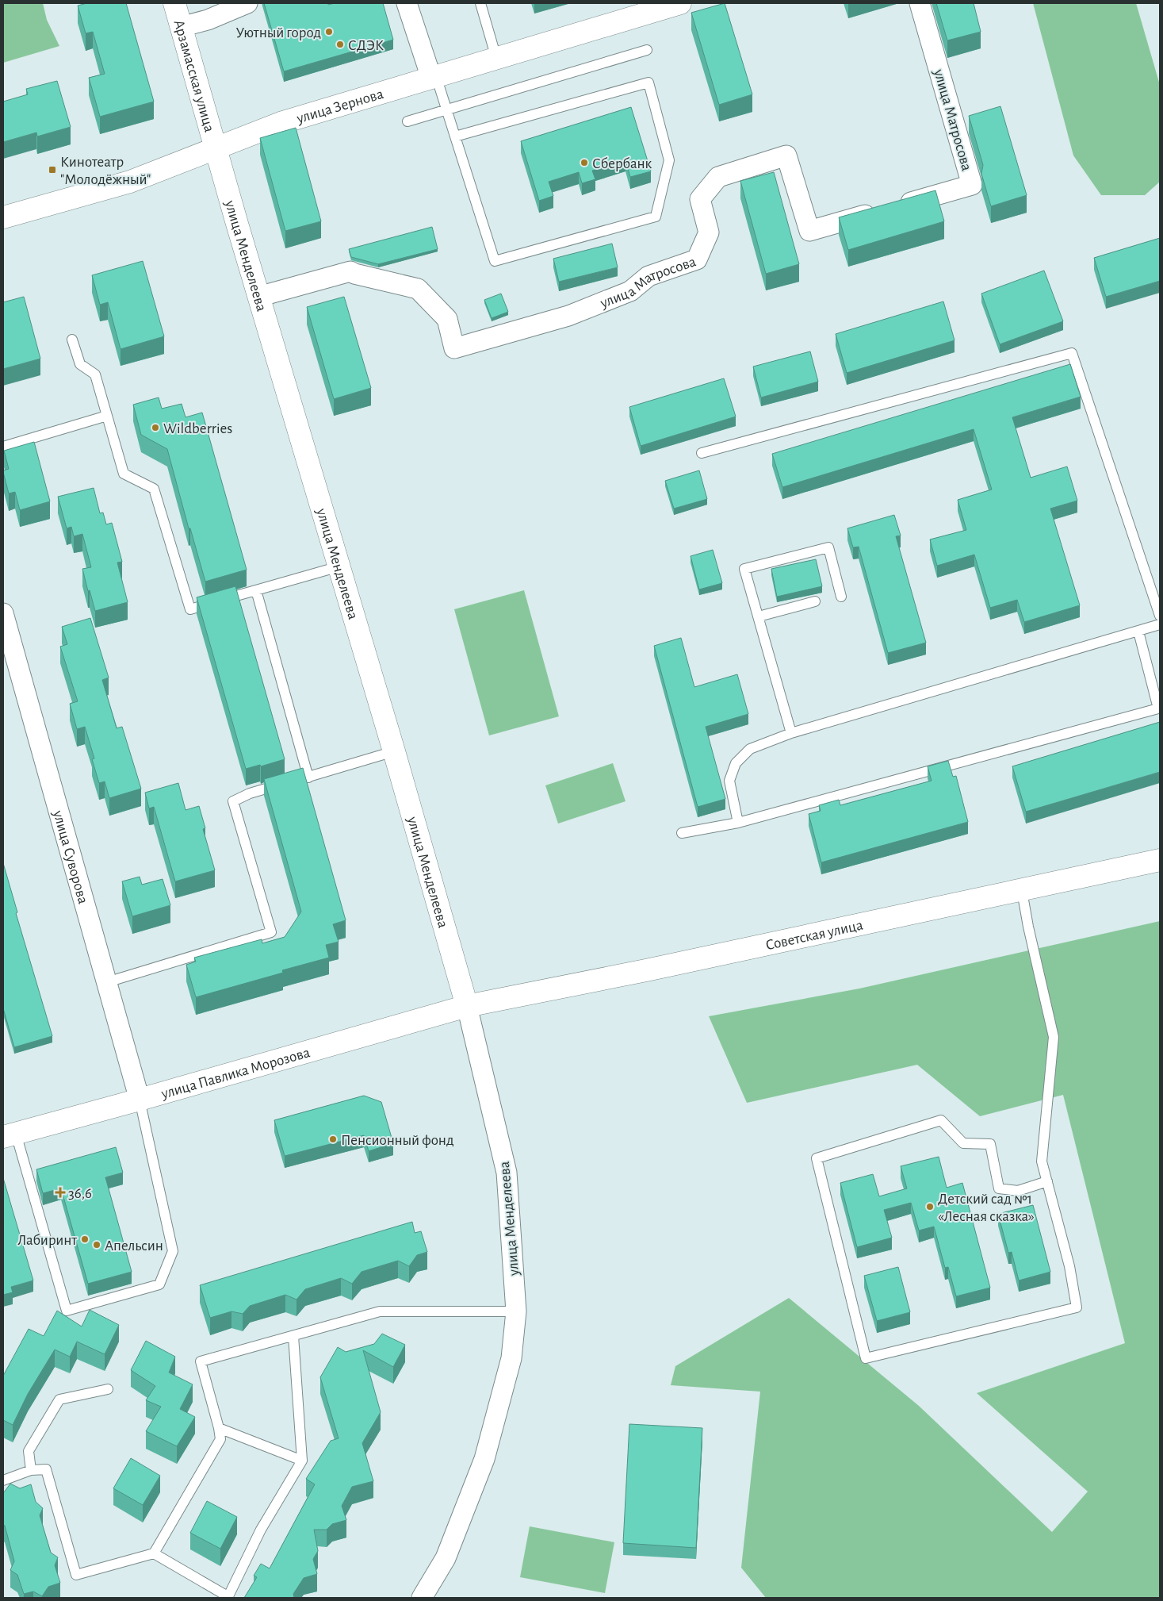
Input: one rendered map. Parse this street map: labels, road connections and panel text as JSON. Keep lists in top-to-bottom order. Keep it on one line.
{"streets":{"street":["Арзамасская улица","улица Зернова","улица Матросова","улица Менделеева","улица Суворова","Советская улица","улица Павлика Морозова"]},"crossings":[["Арзамасская улица","улица Зернова"],["Арзамасская улица","улица Менделеева"],["улица Зернова","улица Менделеева"],["улица Матросова","улица Менделеева"],["улица Менделеева","Советская улица"],["улица Менделеева","улица Павлика Морозова"],["улица Суворова","улица Павлика Морозова"],["Советская улица","улица Павлика Морозова"]],"places":{"other":["Уютный город","СДЭК","Сбербанк","Wildberries","Пенсионный фонд","Детский сад №1 «Лесная сказка»","Лабиринт","Апельсин"],"transit":["Кинотеатр \"Молодёжный\""],"health":["36,6"]}}
